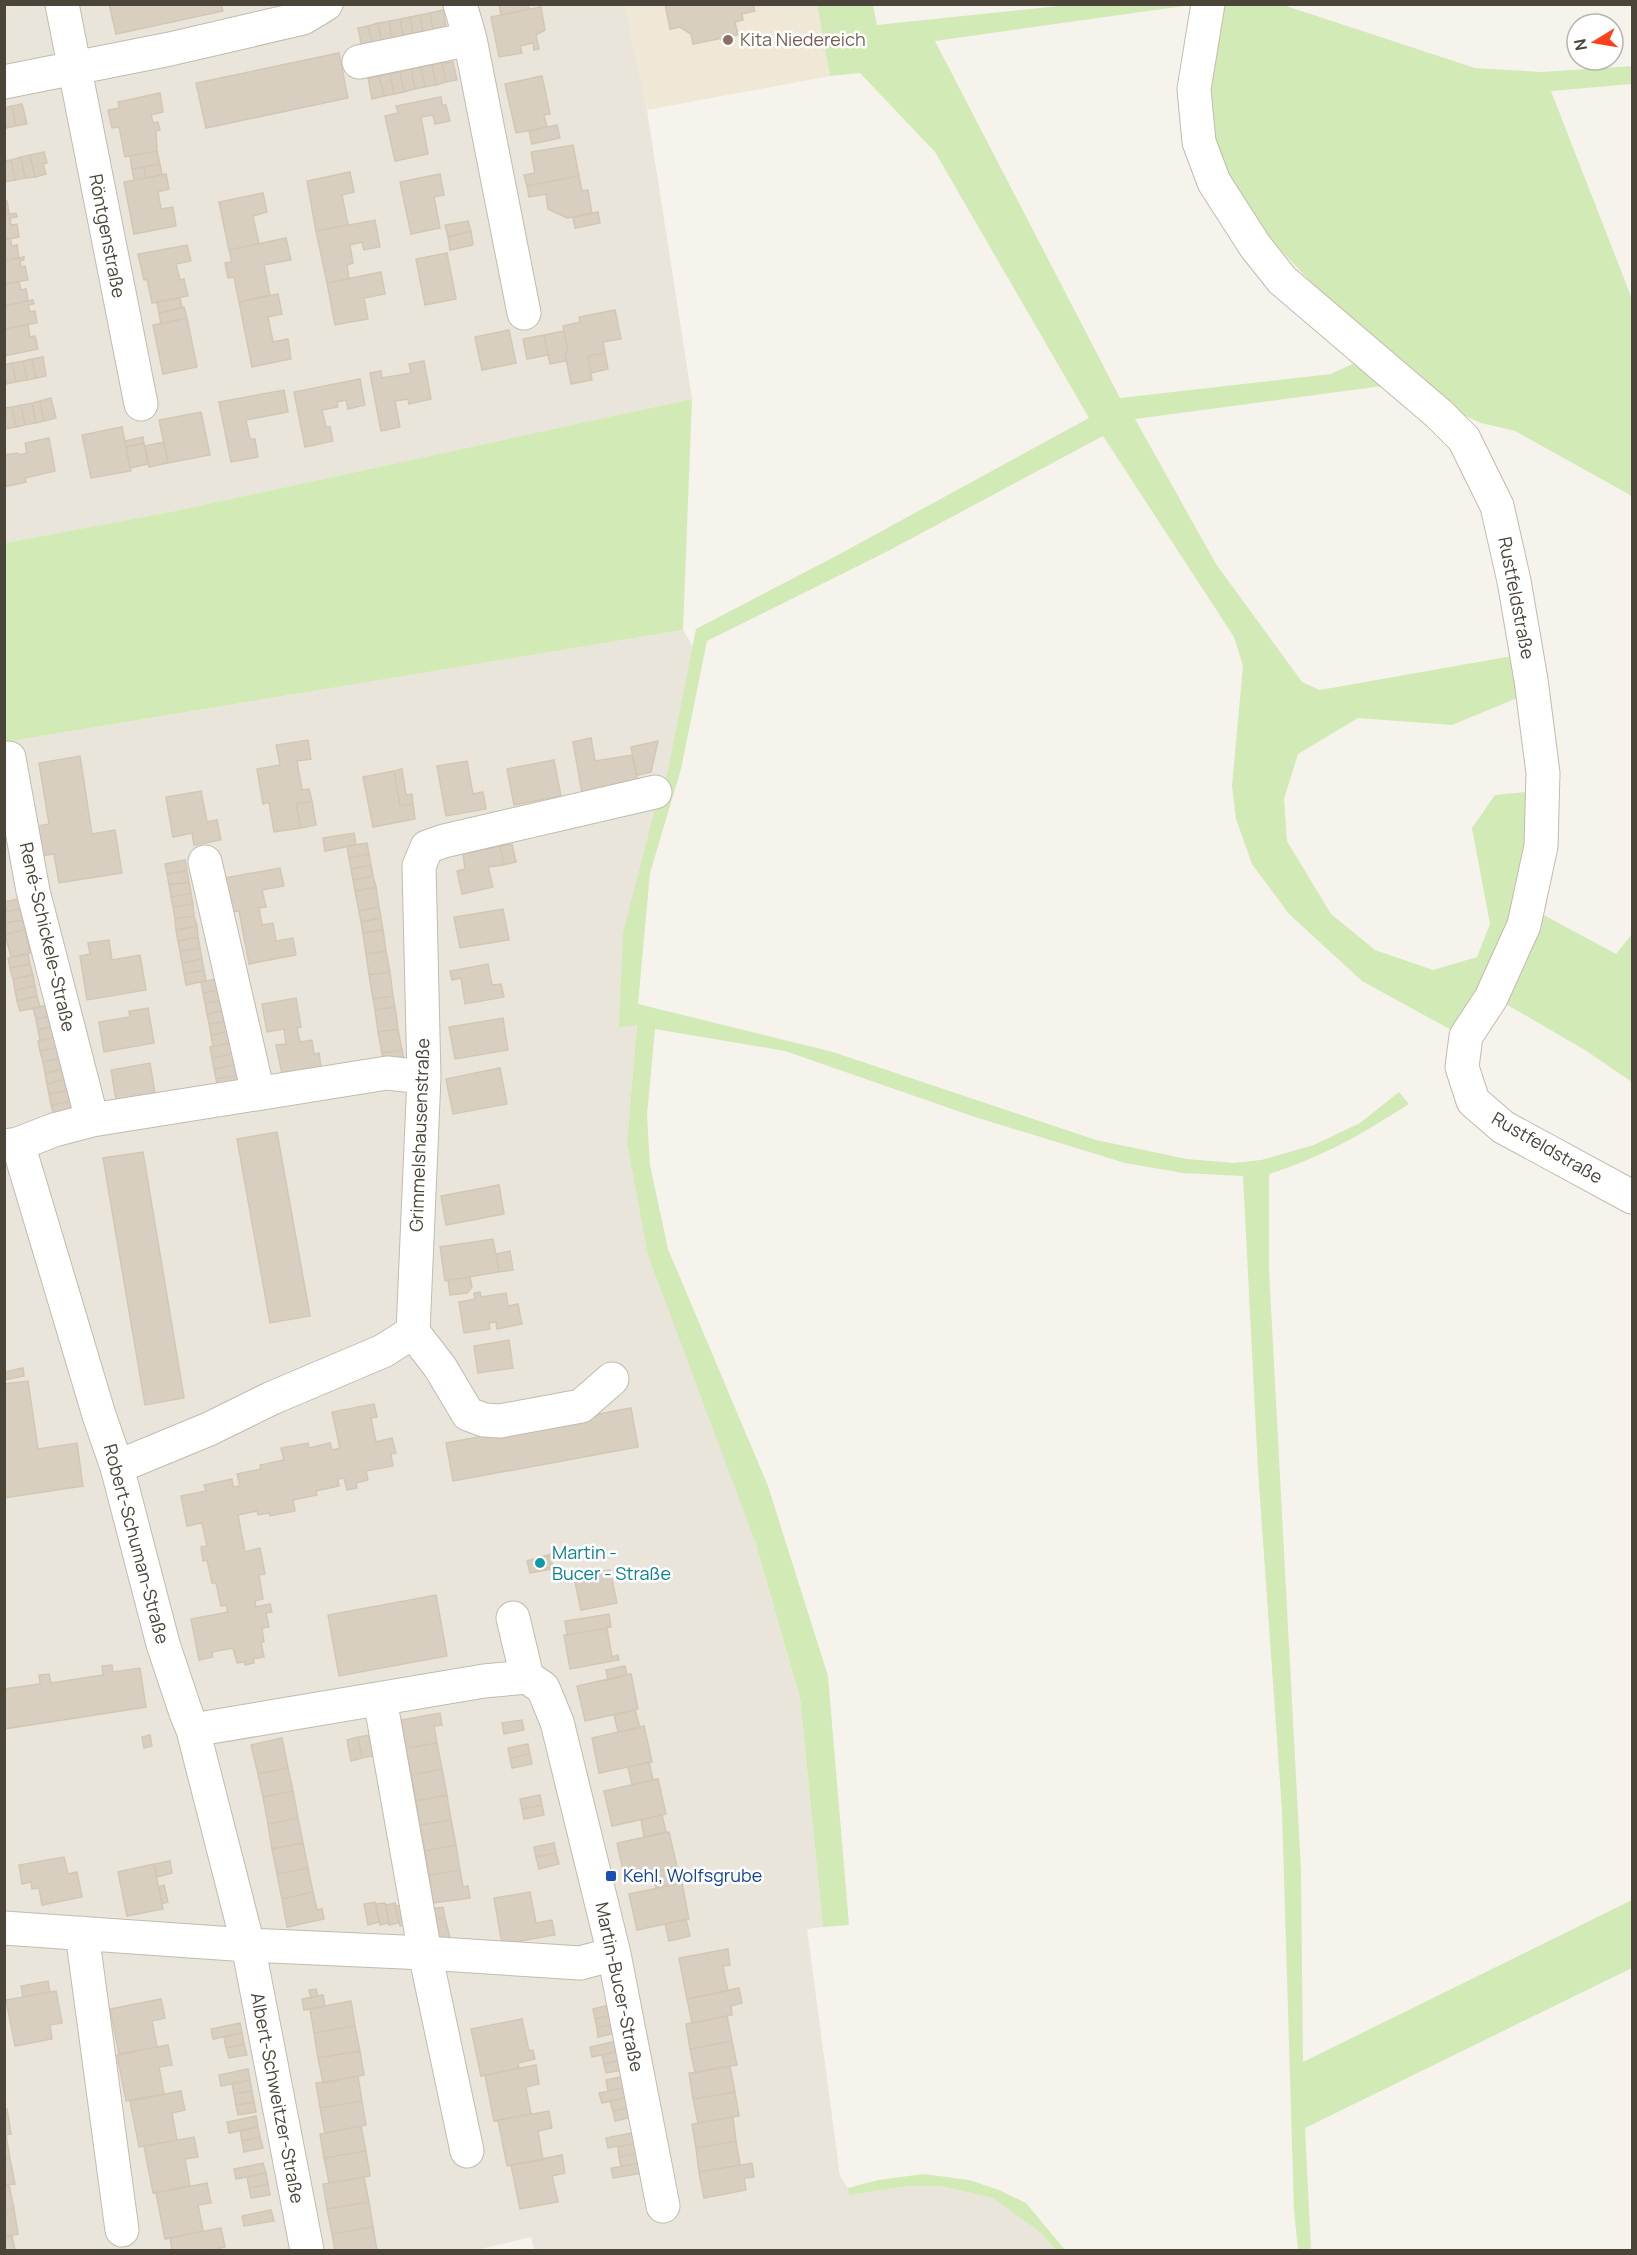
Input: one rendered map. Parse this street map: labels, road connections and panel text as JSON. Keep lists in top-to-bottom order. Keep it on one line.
{"streets":{"street":["Röntgenstraße","Rustfeldstraße","René-Schickele-Straße","Grimmelshausenstraße","Robert-Schuman-Straße","Martin-Bucer-Straße","Albert-Schweitzer-Straße"]},"crossings":[["Robert-Schuman-Straße","Albert-Schweitzer-Straße"]],"places":{"other":["Kita Niedereich","Martin - Bucer - Straße"],"transit":["Kehl, Wolfsgrube"]},"north":"left"}
